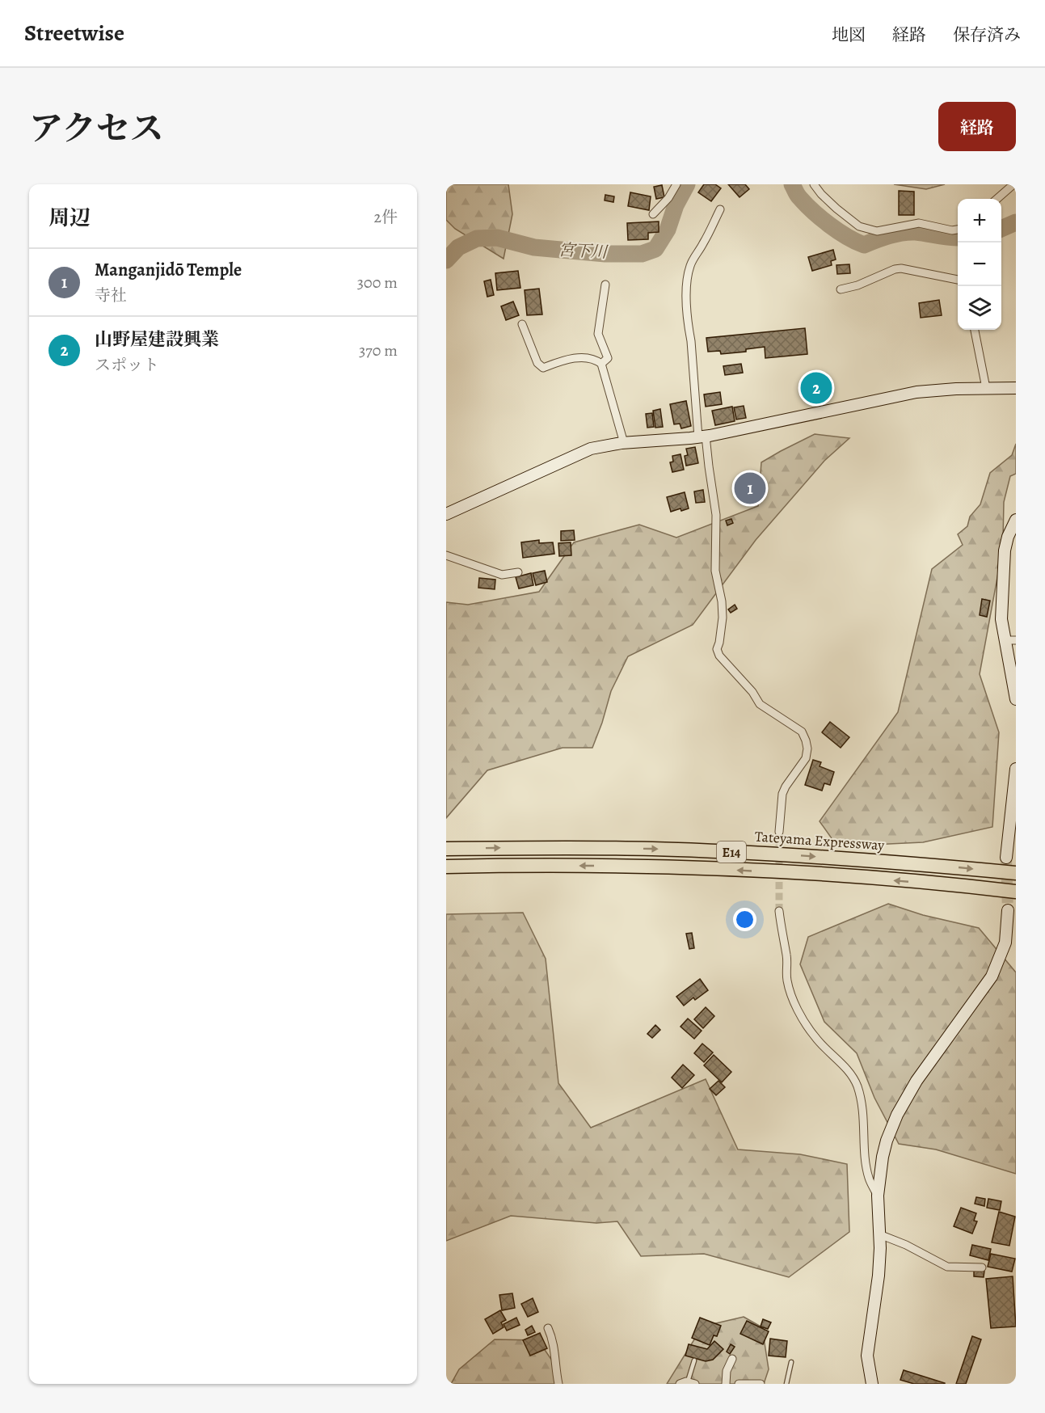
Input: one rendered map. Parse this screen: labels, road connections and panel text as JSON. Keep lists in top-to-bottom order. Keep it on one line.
{"streets":{"highway":["Tateyama Expressway","E14"]},"water":["宮下川"],"page":{"header":"Streetwise","nav":["地図","経路","保存済み"],"title":"アクセス","buttons":"経路","heading":["周辺","2件"],"map_buttons":["+","−"],"list":[{"mark":"1","name":"Manganjidō Temple","note":"寺社","value":"300 m"},{"mark":"2","name":"山野屋建設興業","note":"スポット","value":"370 m"}],"pins":["2","1"]}}
